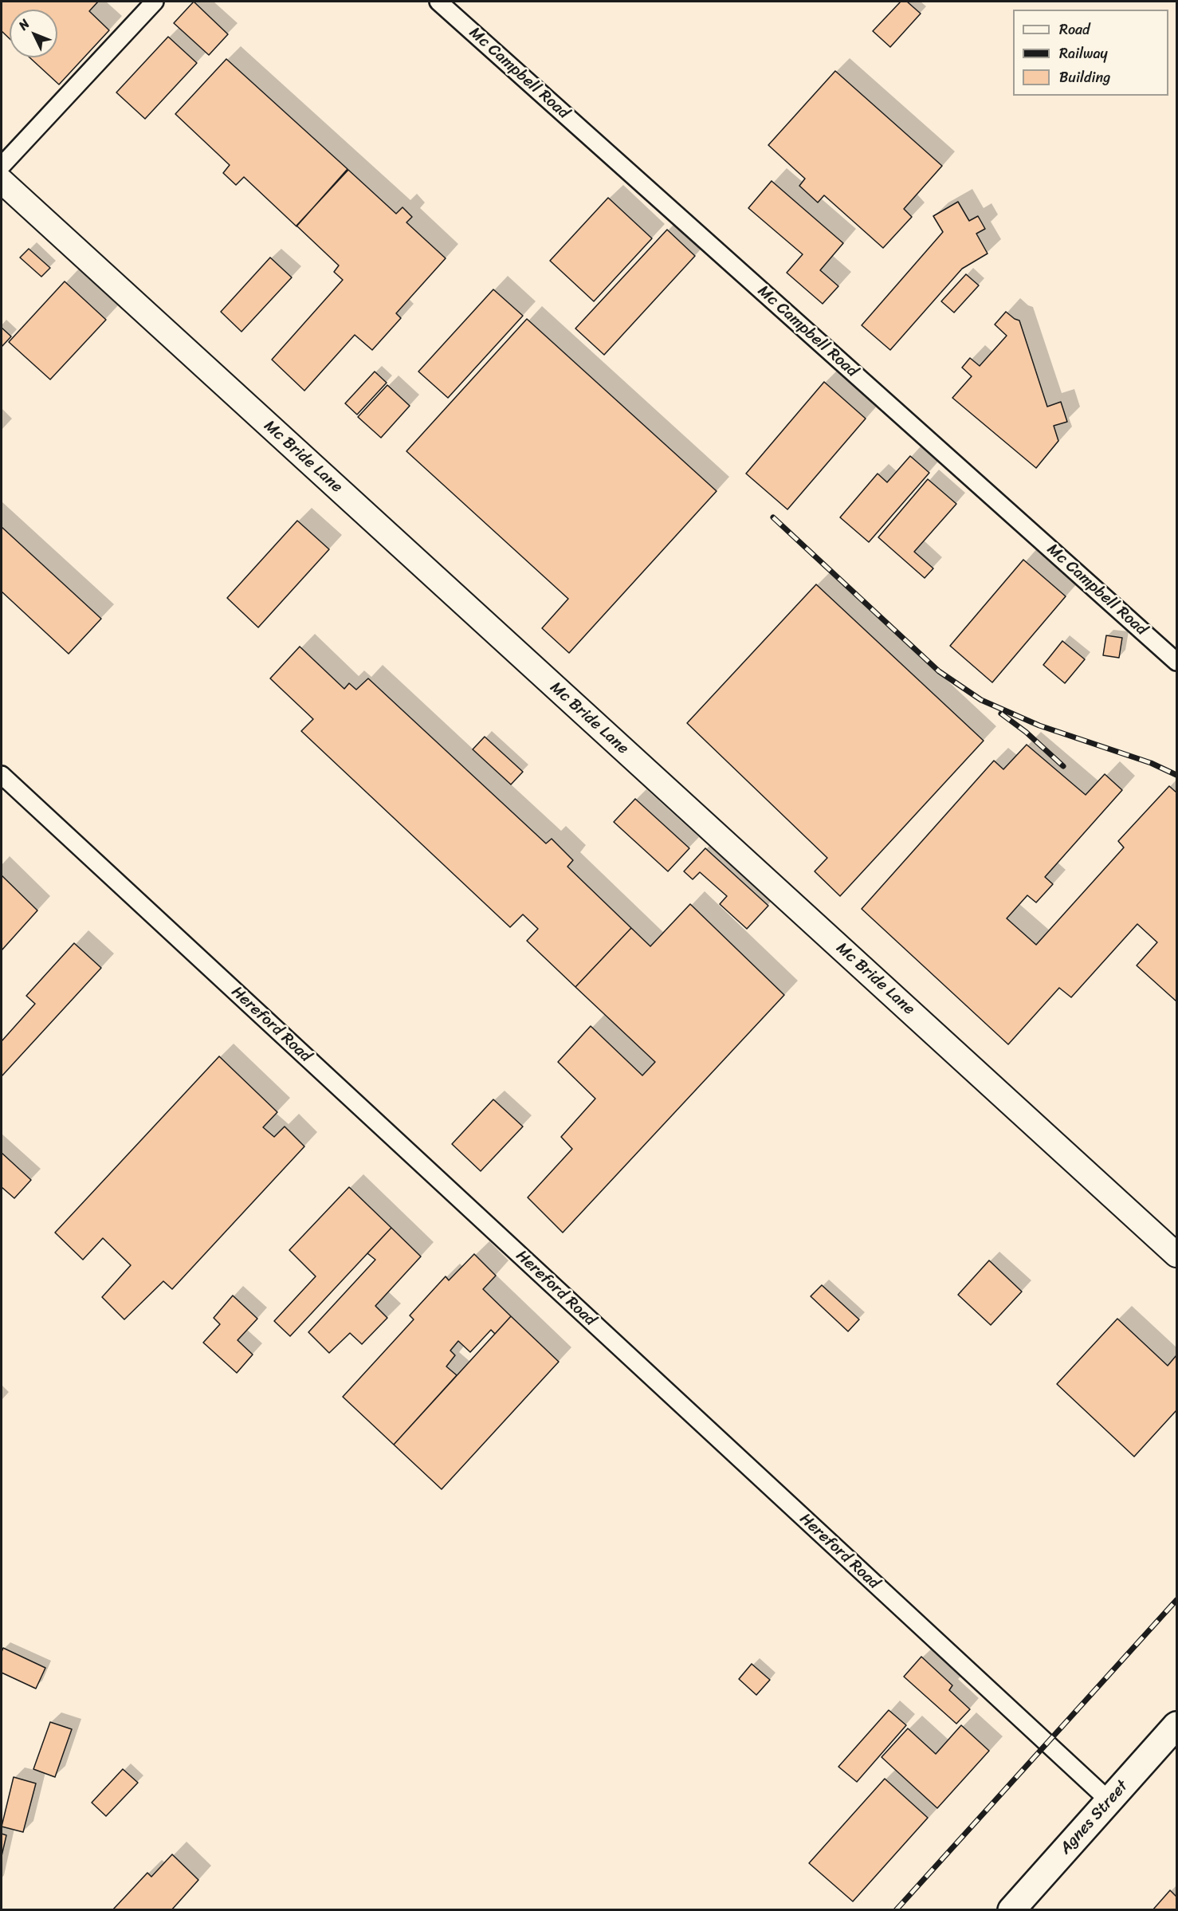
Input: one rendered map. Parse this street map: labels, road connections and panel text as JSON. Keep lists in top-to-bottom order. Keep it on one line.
{"streets":{"main road":["Agnes Street"],"street":["Mc Campbell Road","Mc Bride Lane","Hereford Road"]},"crossings":[["Hereford Road","Agnes Street"]],"legend":["Road","Railway","Building"],"north":"top left"}
